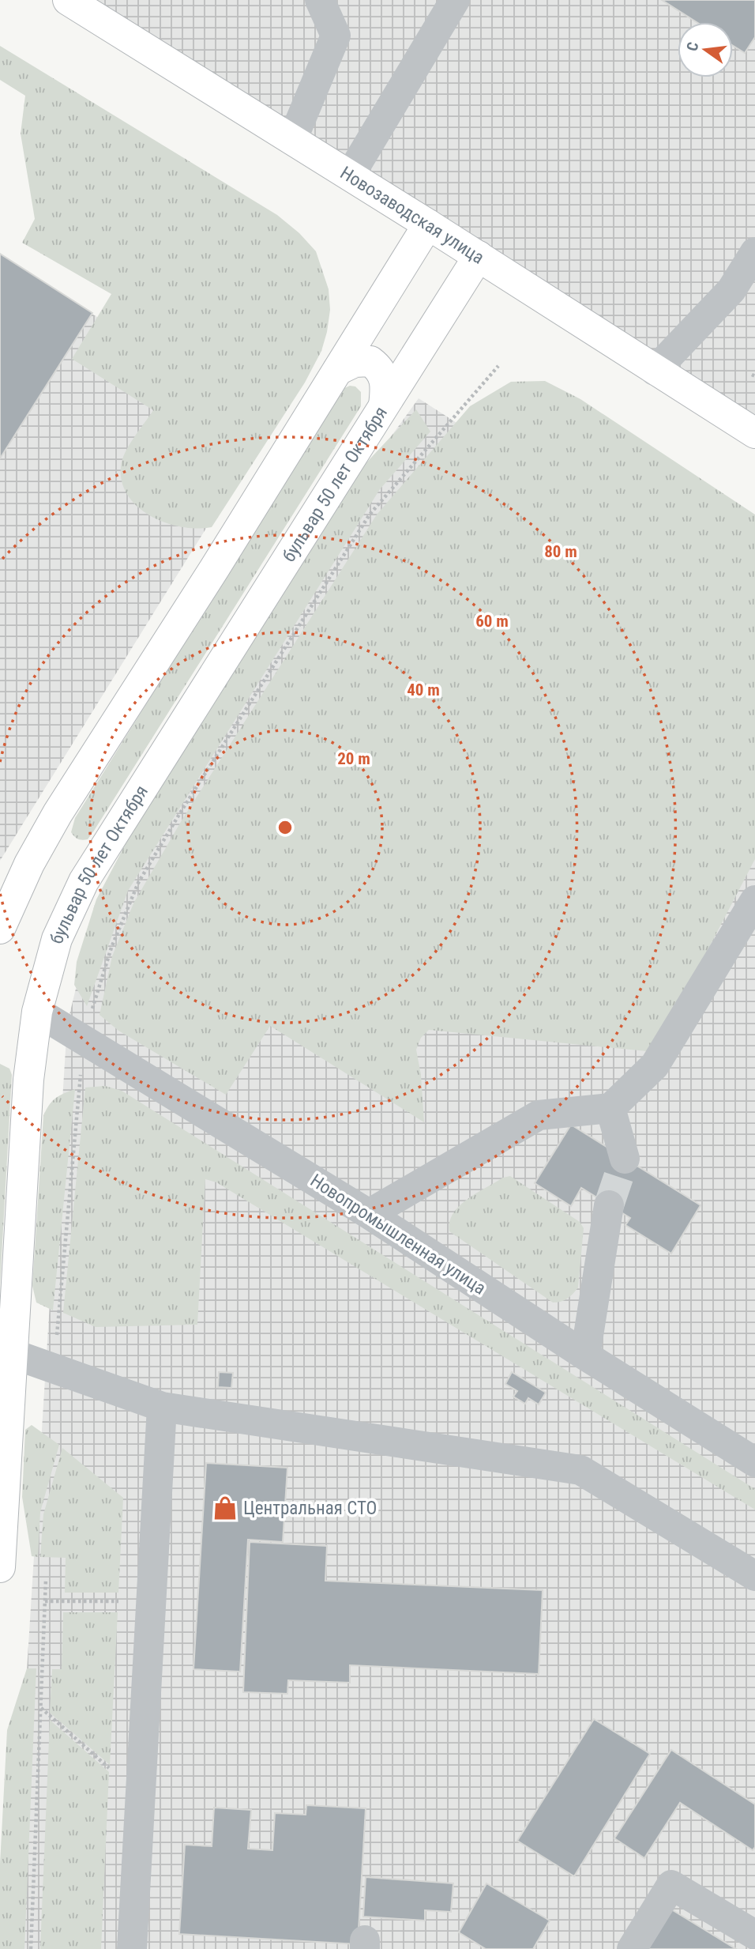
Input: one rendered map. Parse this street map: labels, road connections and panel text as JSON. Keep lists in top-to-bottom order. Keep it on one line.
{"streets":{"main road":["Новозаводская улица","бульвар 50 лет Октября"],"street":["Новопромышленная улица"]},"crossings":[["Новозаводская улица","бульвар 50 лет Октября"],["бульвар 50 лет Октября","Новопромышленная улица"]],"places":{"shop":["Центральная СТО"]},"north":"left","rings":["80 m","60 m","40 m","20 m"]}
